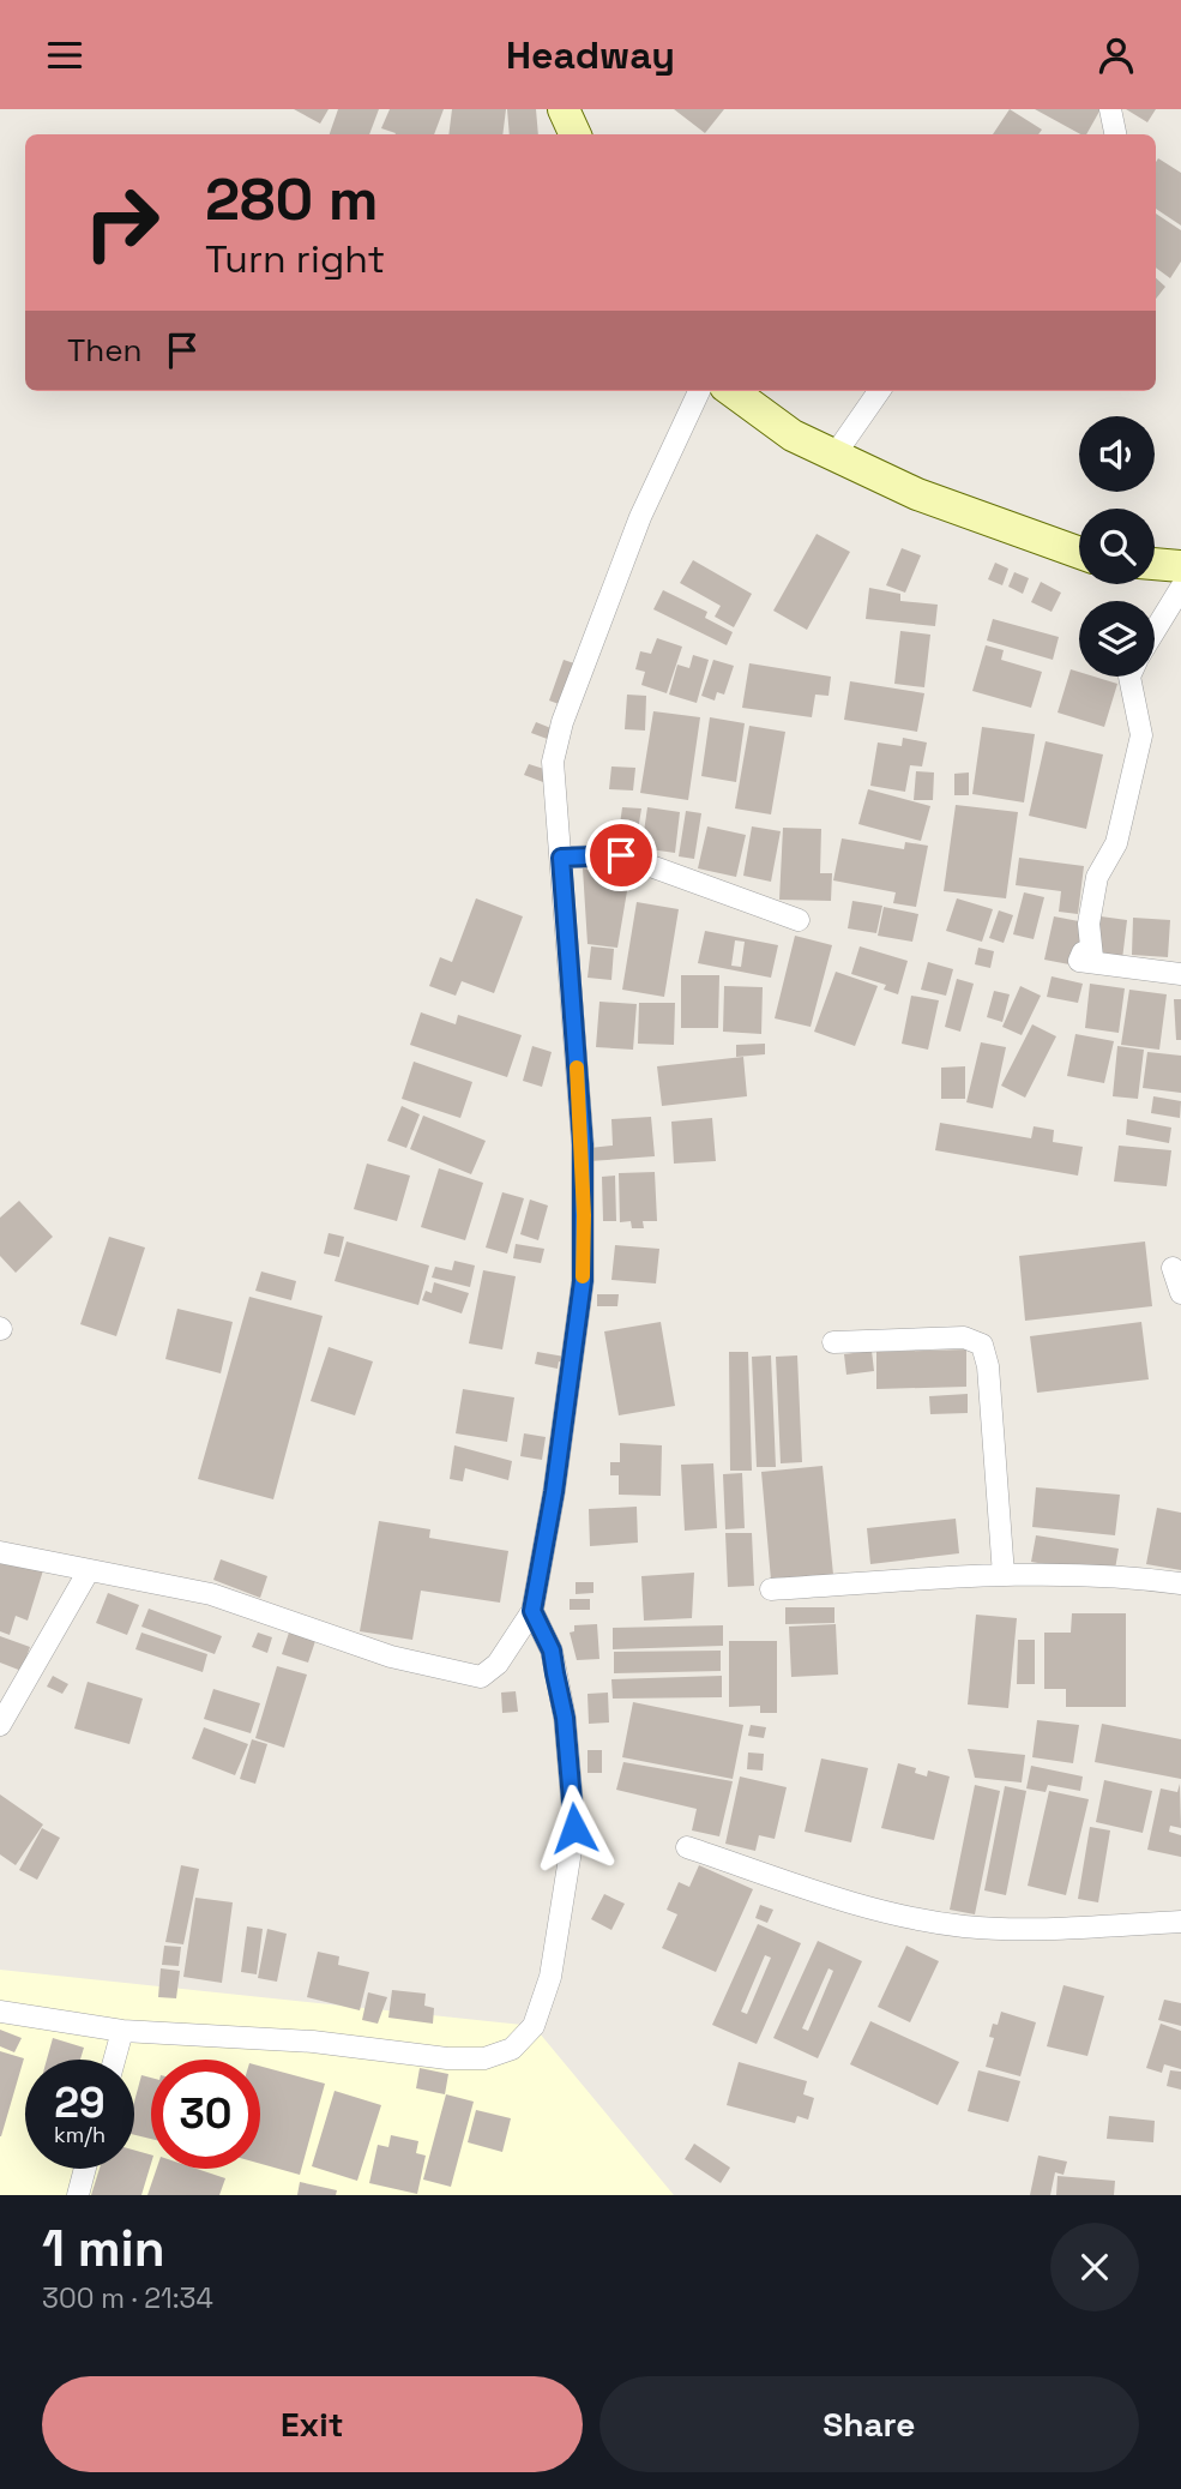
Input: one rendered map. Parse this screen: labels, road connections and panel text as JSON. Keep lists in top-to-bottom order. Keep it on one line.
{"page":{"header":"Headway","turn":["280 m","Turn right"],"then":"Then","speed":"29 km/h","limit":"30","heading":["1 min","300 m · 21:34"],"buttons":["Exit","Share"]}}
